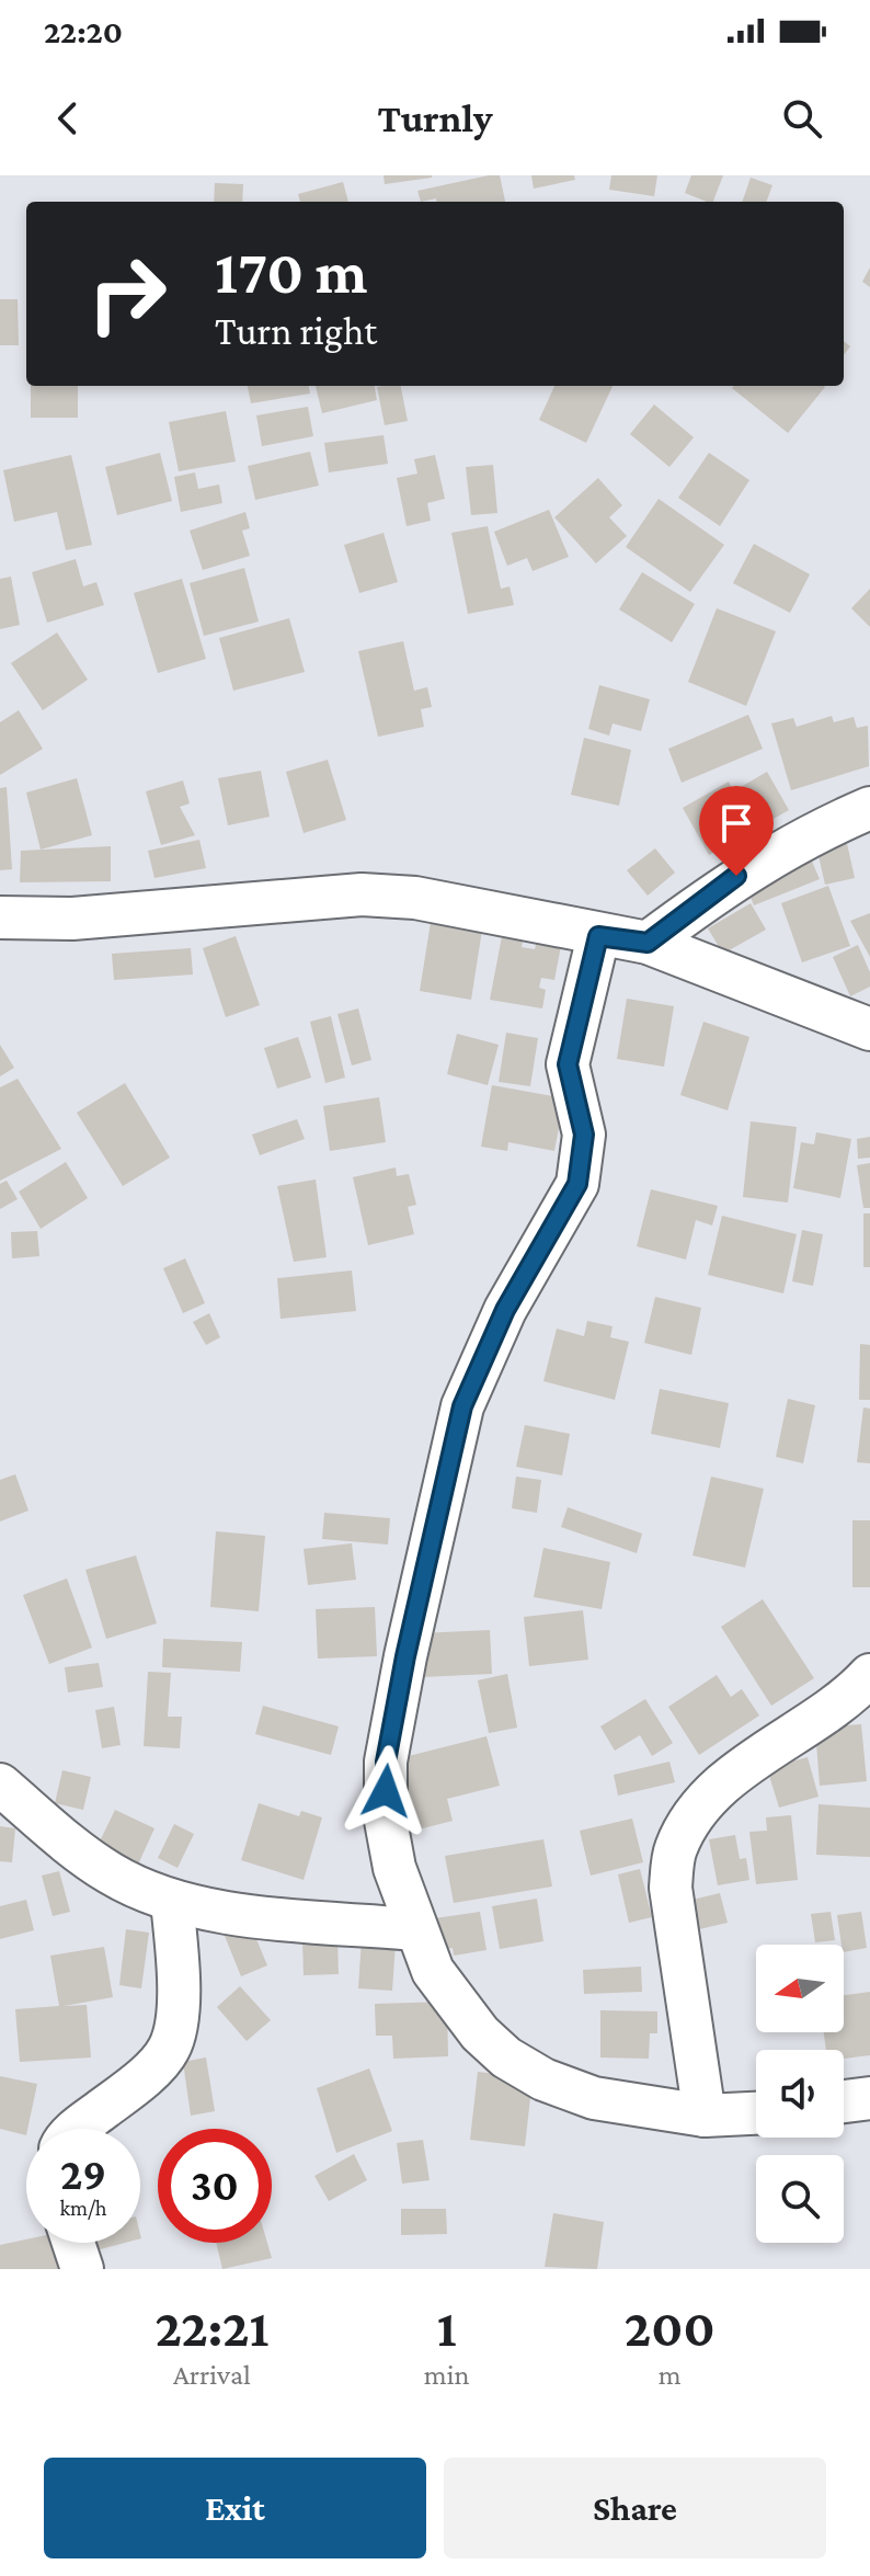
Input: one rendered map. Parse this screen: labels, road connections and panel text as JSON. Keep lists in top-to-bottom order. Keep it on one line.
{"north":"left","page":{"status":"22:20","header":"Turnly","turn":["170 m","Turn right"],"speed":"29 km/h","limit":"30","eta":["22:21","Arrival","1","min","200","m"],"buttons":["Exit","Share"]}}
